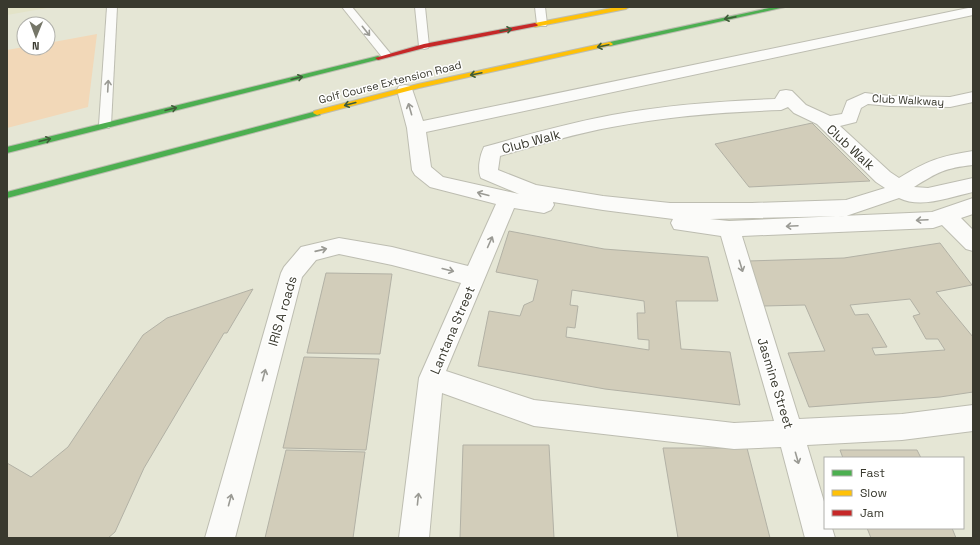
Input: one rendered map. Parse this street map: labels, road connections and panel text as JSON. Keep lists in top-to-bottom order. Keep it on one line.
{"streets":{"main road":["Golf Course Extension Road"],"street":["Club Walkway","Club Walk","IRIS A roads","Lantana Street","Jasmine Street"]},"crossings":[["IRIS A roads","Lantana Street"]],"one_way":["Lantana Street","Jasmine Street"],"legend":["Fast","Slow","Jam"],"north":"bottom"}
